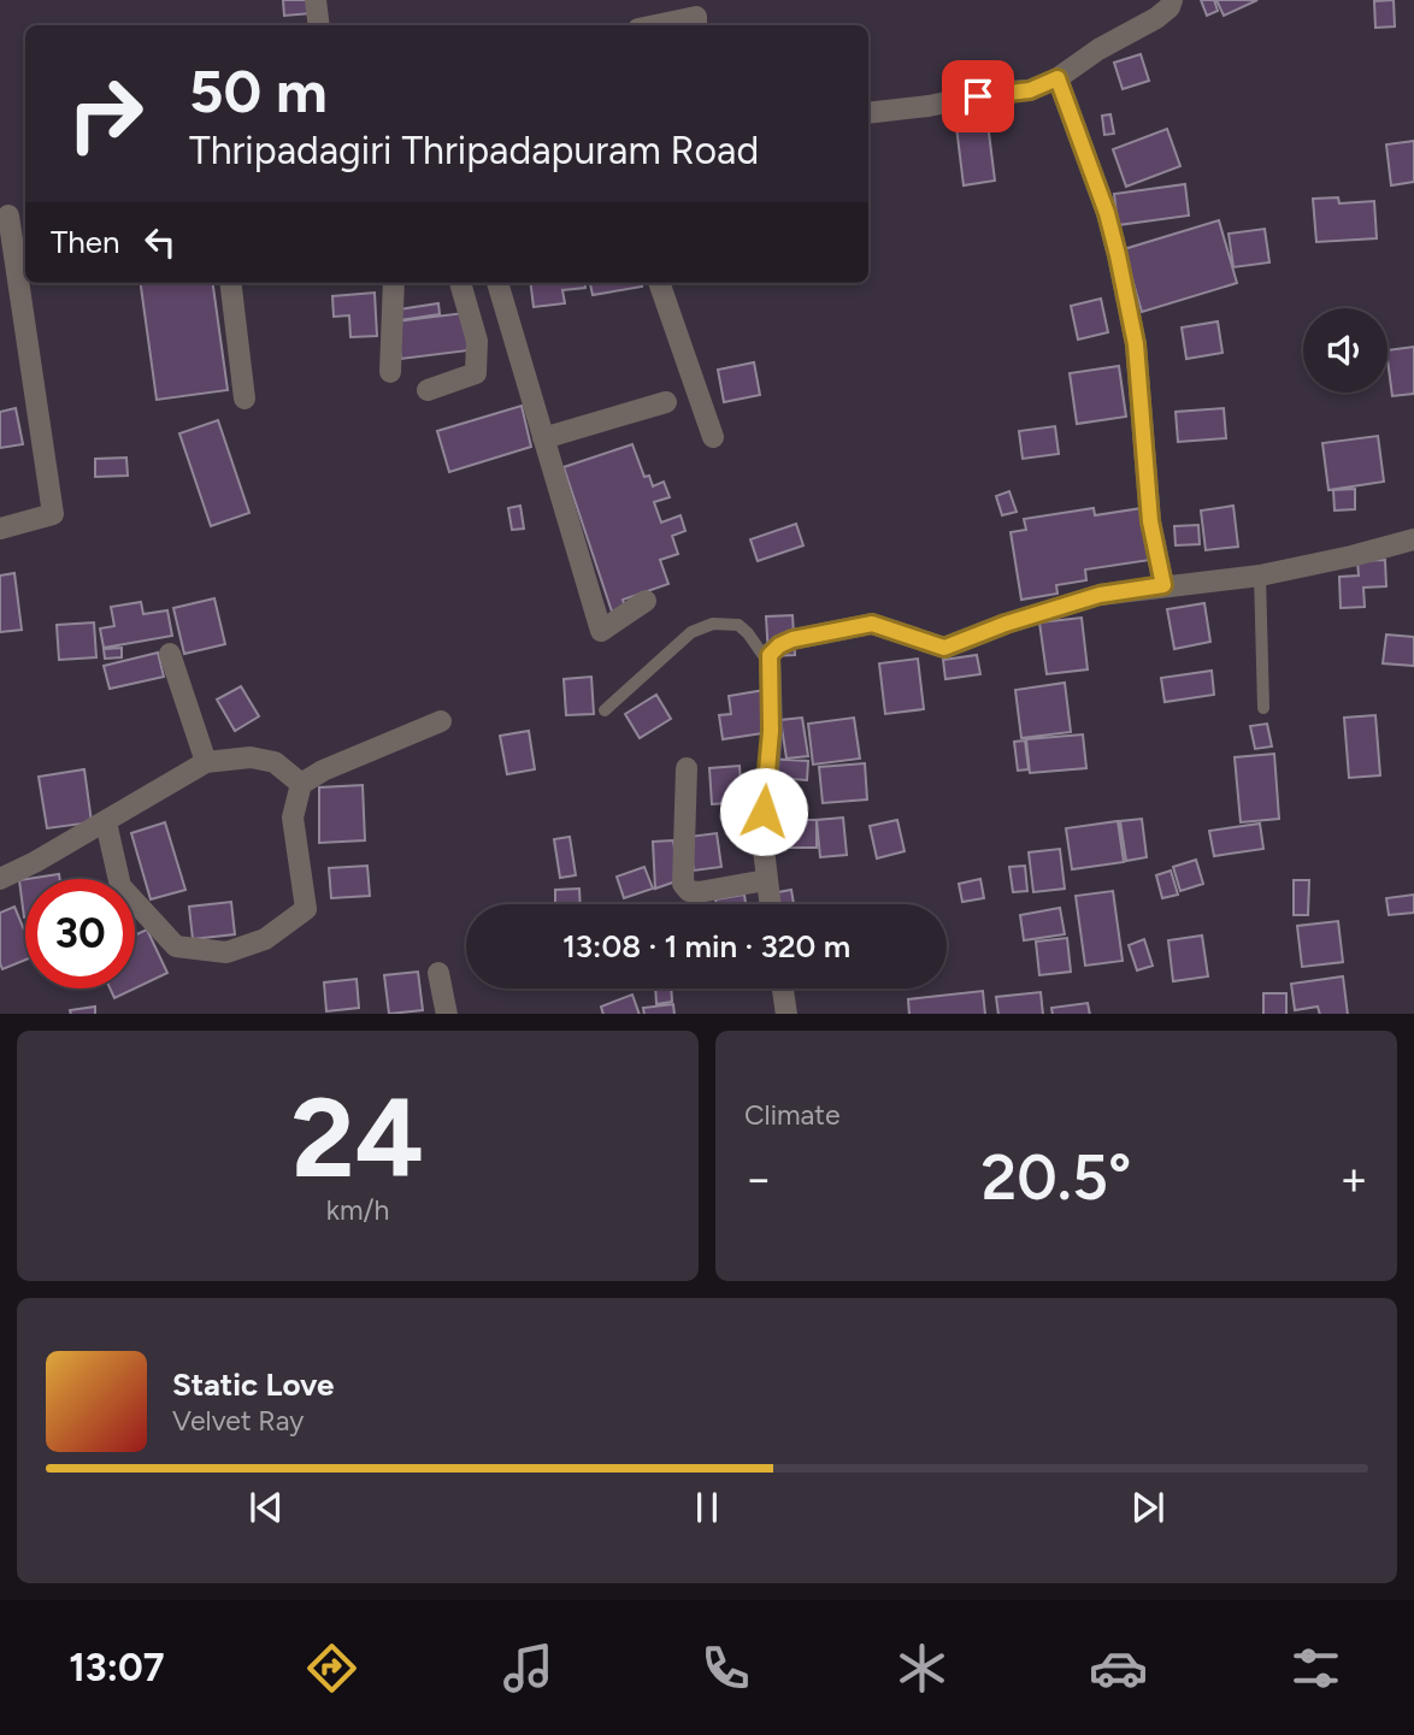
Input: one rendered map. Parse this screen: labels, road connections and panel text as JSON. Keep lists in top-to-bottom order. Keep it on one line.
{"page":{"turn":["50 m","Thripadagiri Thripadapuram Road"],"then":"Then","limit":"30","trip":"13:08 · 1 min · 320 m","tile":[["24","km/h"],"Climate"],"heat":["−","20.5°","+"],"song":["Static Love","Velvet Ray"],"tabs":"13:07"}}
